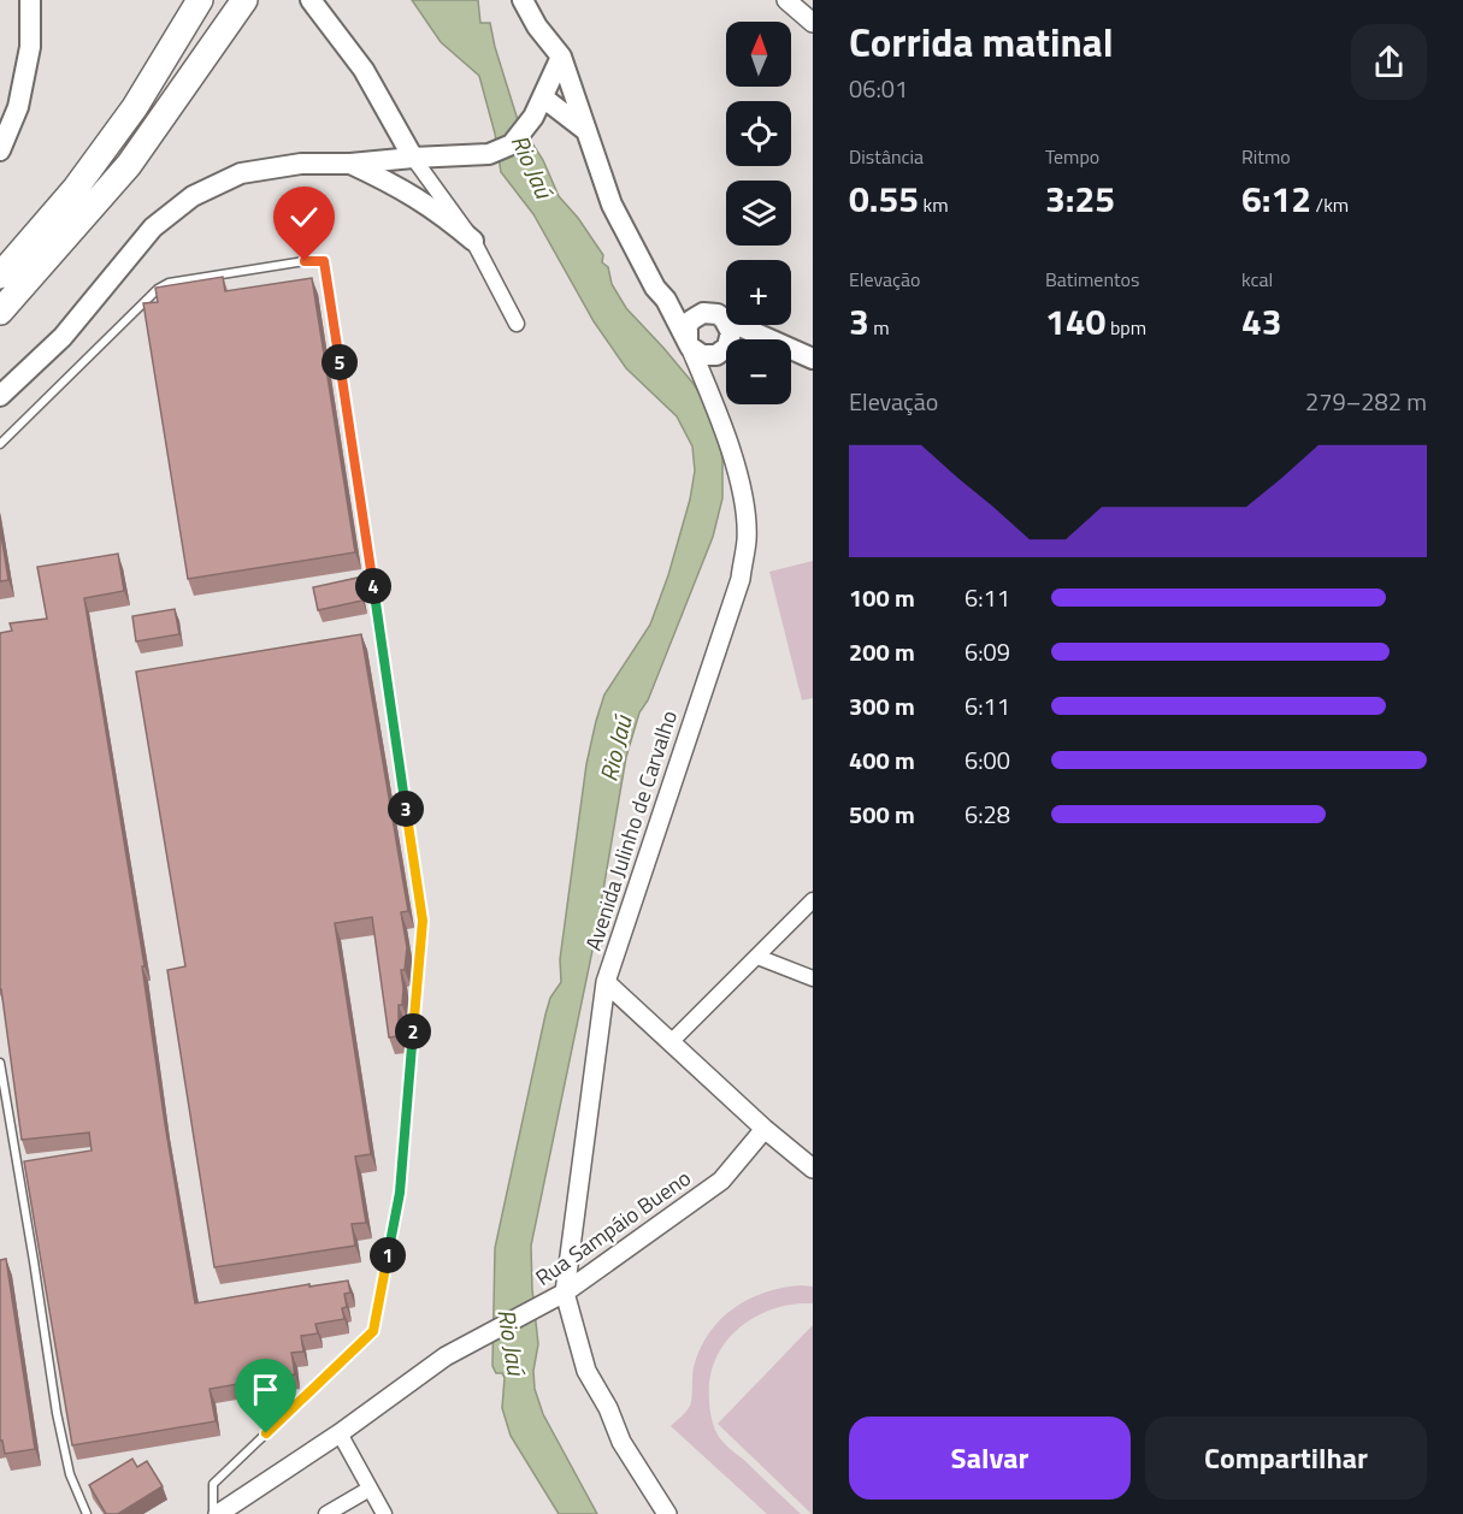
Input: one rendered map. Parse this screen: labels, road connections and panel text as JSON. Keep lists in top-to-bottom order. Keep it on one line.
{"streets":{"main road":["Avenida Julinho de Carvalho"],"street":["Rua Sampáio Bueno"]},"crossings":[["Avenida Julinho de Carvalho","Rua Sampáio Bueno"]],"water":["Rio Jaú"],"north":"top","page":{"heading":["Corrida matinal","06:01"],"map_buttons":["+","−"],"stats":[["Distância","0.55 km"],["Tempo","3:25"],["Ritmo","6:12 /km"],["Elevação","3 m"],["Batimentos","140 bpm"],["kcal","43"]],"pins":["5","4","3","2","1"],"chart":["Elevação","279–282 m"],"list":[{"name":"100 m","note":"6:11"},{"name":"200 m","note":"6:09"},{"name":"300 m","note":"6:11"},{"name":"400 m","note":"6:00"},{"name":"500 m","note":"6:28"}],"buttons":["Salvar","Compartilhar"]}}
